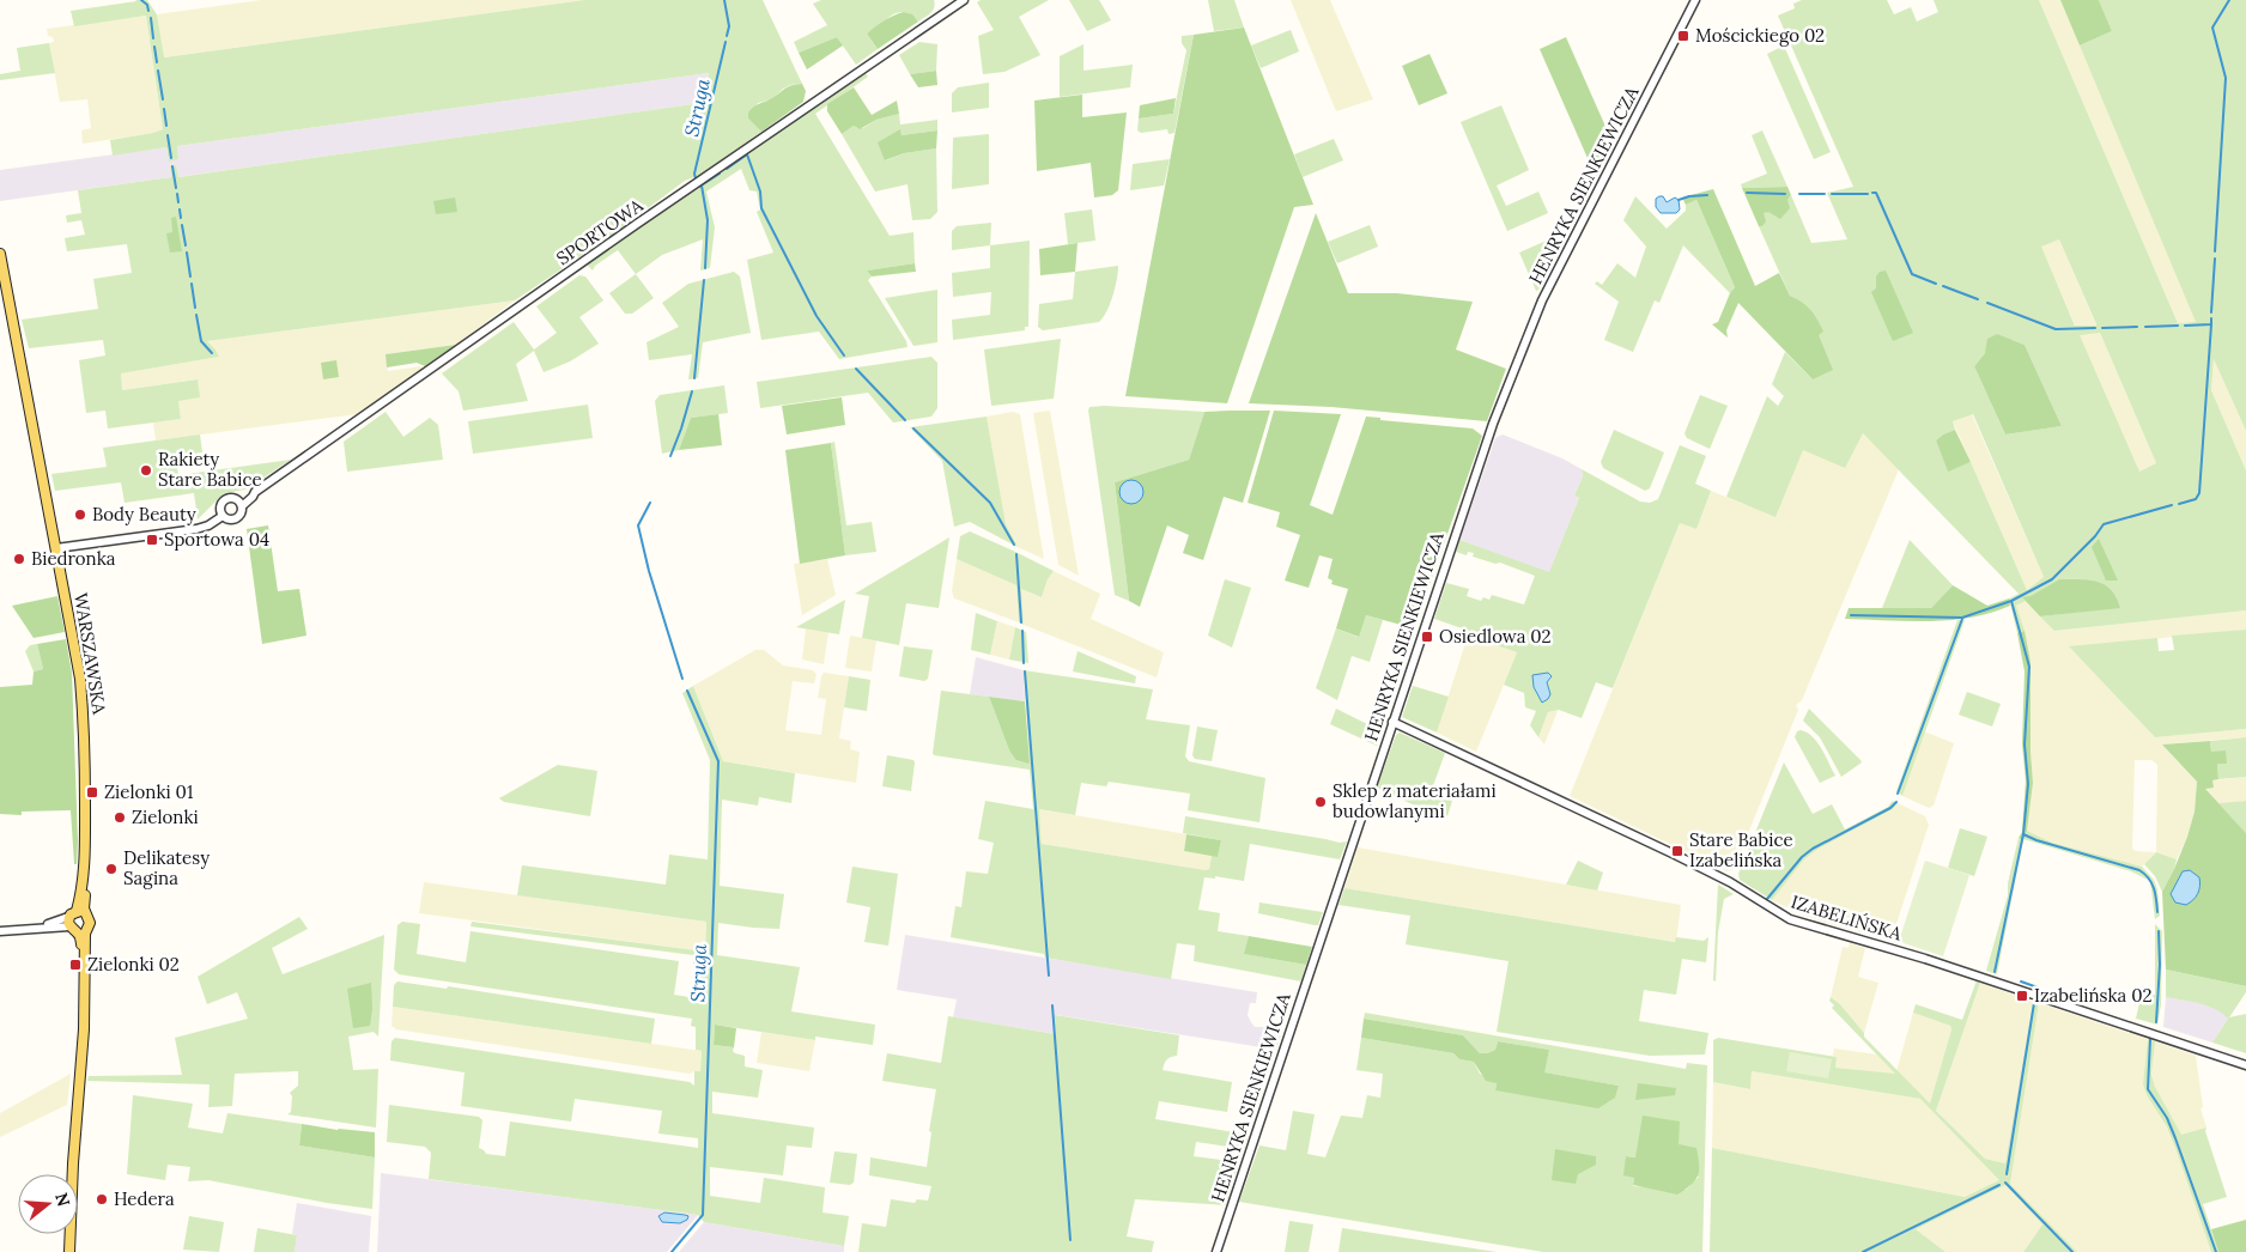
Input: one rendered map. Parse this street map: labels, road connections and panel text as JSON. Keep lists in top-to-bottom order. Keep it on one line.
{"streets":{"main road":["WARSZAWSKA"],"street":["HENRYKA SIENKIEWICZA","SPORTOWA","IZABELIŃSKA"]},"crossings":[["HENRYKA SIENKIEWICZA","IZABELIŃSKA"]],"water":["Struga"],"places":{"transit":["Mościckiego 02","Sportowa 04","Osiedlowa 02","Zielonki 01","Stare Babice Izabelińska","Zielonki 02","Izabelińska 02"],"other":["Rakiety Stare Babice","Body Beauty","Biedronka","Sklep z materiałami budowlanymi","Zielonki","Delikatesy Sagina","Hedera"]},"north":"right"}
